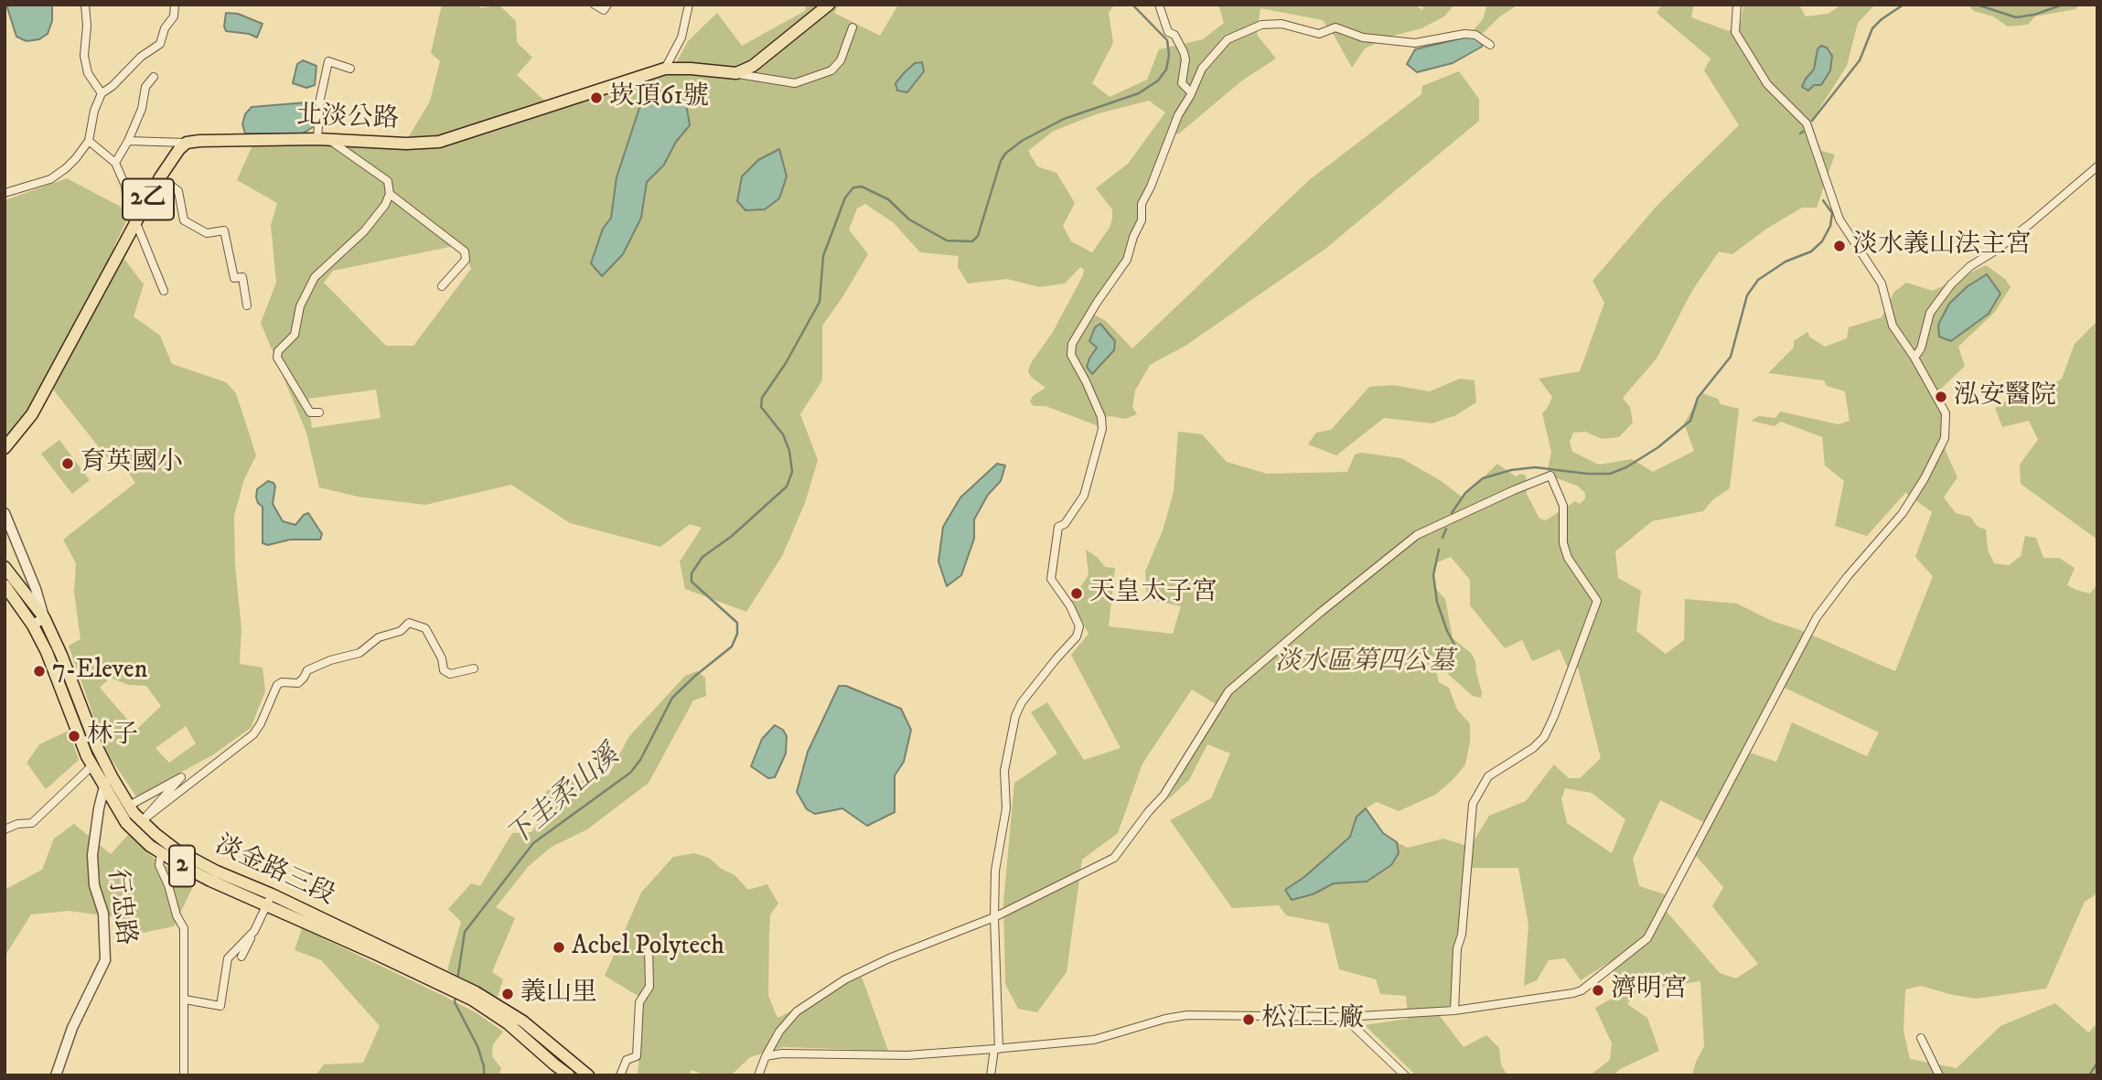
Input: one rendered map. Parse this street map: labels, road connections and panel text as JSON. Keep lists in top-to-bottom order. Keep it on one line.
{"streets":{"main road":["北淡公路","2乙","2","淡金路三段"],"street":["行忠路"]},"crossings":[["北淡公路","2乙"],["2","淡金路三段"],["淡金路三段","行忠路"]],"water":["下圭柔山溪"],"parks":["淡水區第四公墓"],"places":["崁頂61號","淡水義山法主宮","泓安醫院","育英國小","天皇太子宮","7-Eleven","林子","Acbel Polytech","濟明宮","義山里","松江工廠"]}
